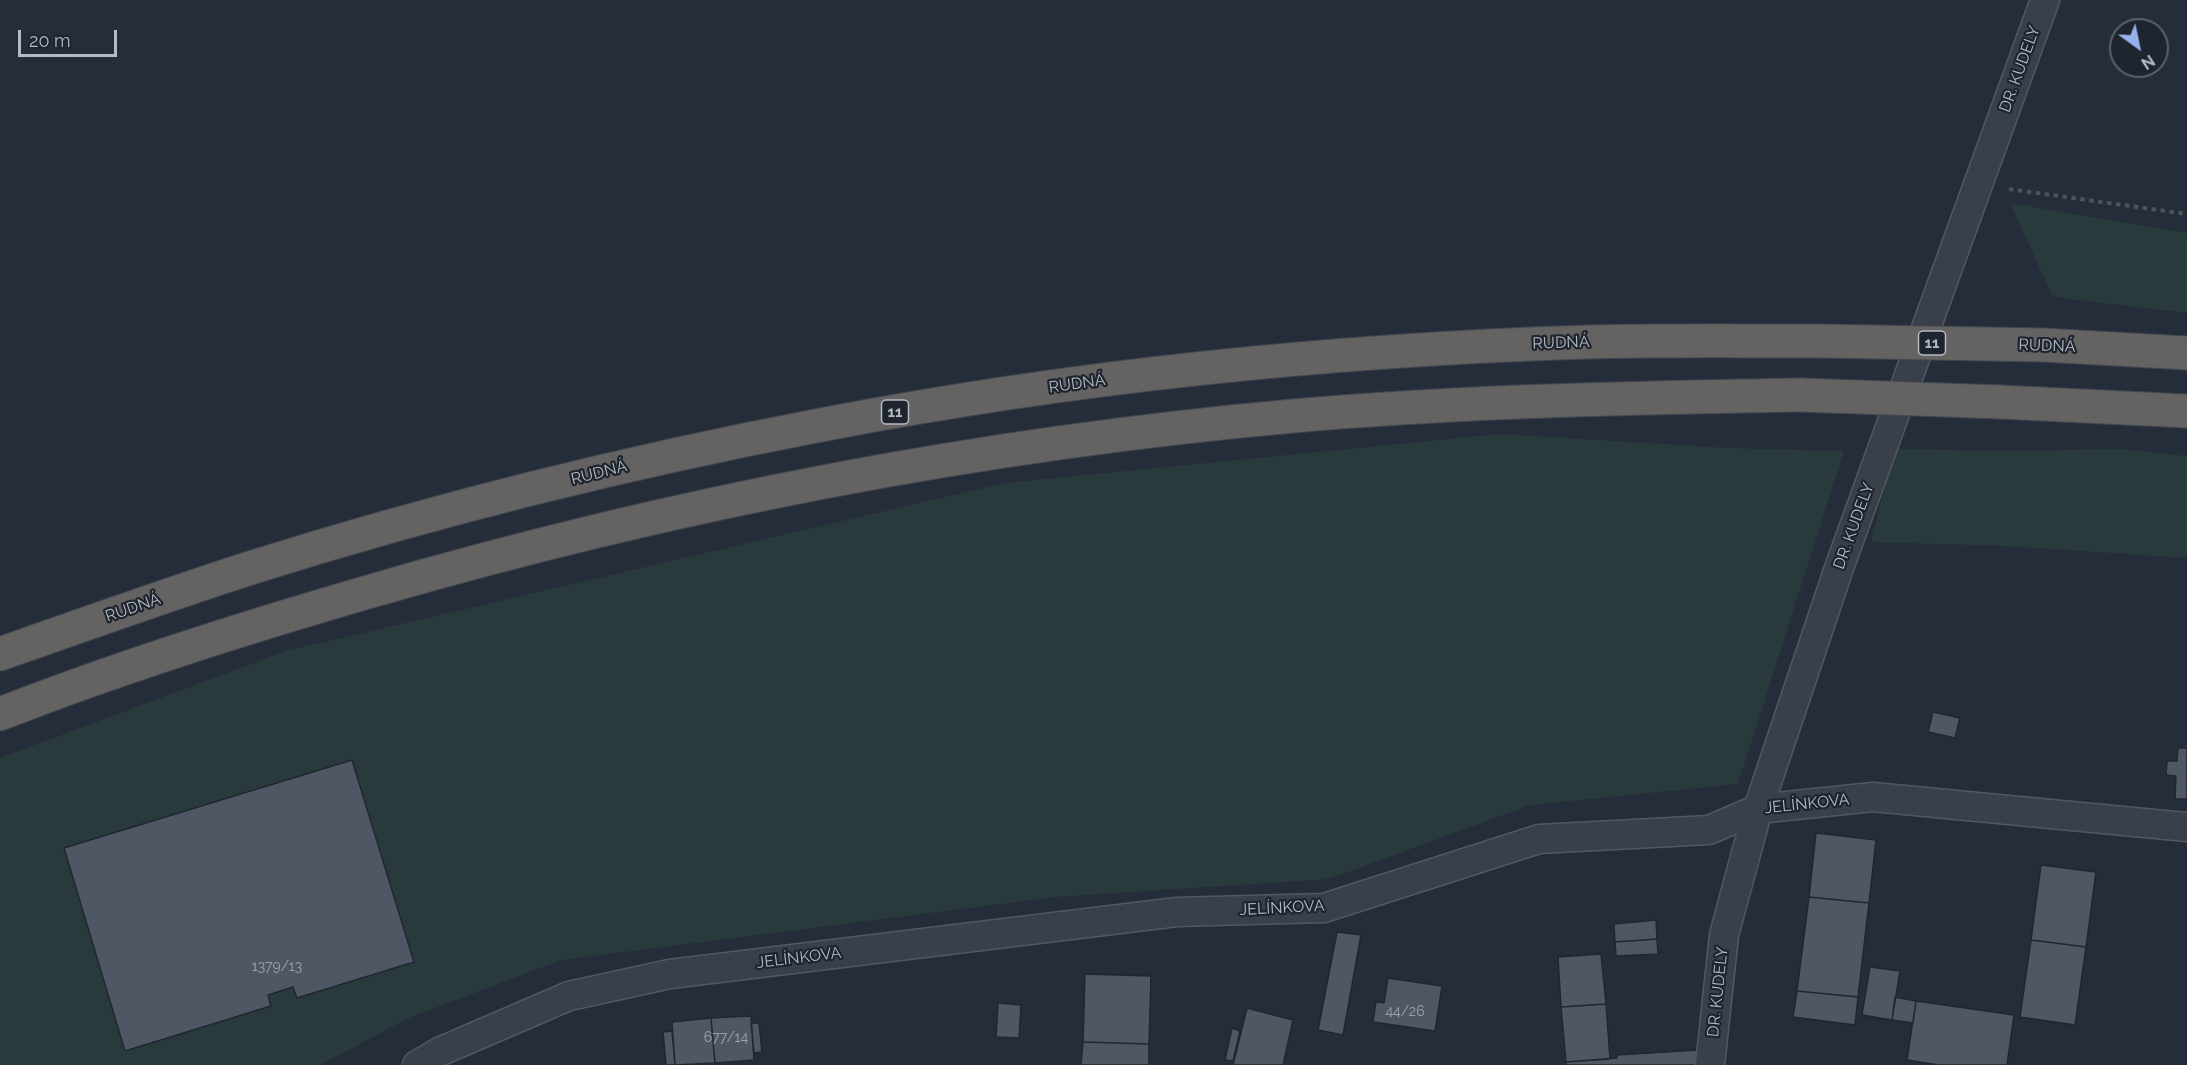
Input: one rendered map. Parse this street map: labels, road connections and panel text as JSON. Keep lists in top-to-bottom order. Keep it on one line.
{"streets":{"highway":["RUDNÁ","11"],"street":["DR. KUDELY","JELÍNKOVA"]},"crossings":[["DR. KUDELY","JELÍNKOVA"]],"house_numbers":["1379/13","44/26","677/14"],"scale_bar":"20 m","north":"bottom right"}
